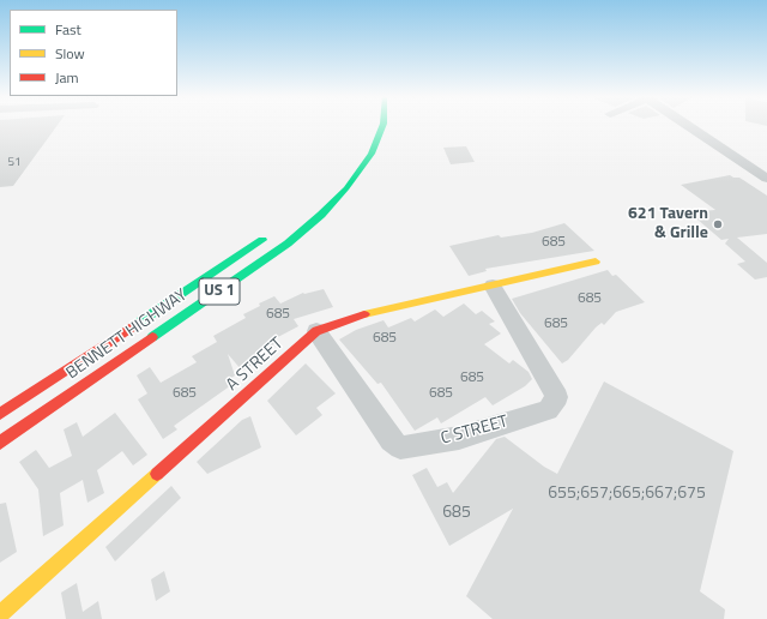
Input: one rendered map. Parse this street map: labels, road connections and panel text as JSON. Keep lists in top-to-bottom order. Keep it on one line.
{"streets":{"main road":["US 1","BENNETT HIGHWAY","A STREET"],"street":["C STREET"]},"crossings":[["A STREET","C STREET"]],"places":["621 Tavern & Grille"],"house_numbers":["51","685","685","685","685","685","685","685","685","655;657;665;667;675","685"],"legend":["Fast","Slow","Jam"]}
